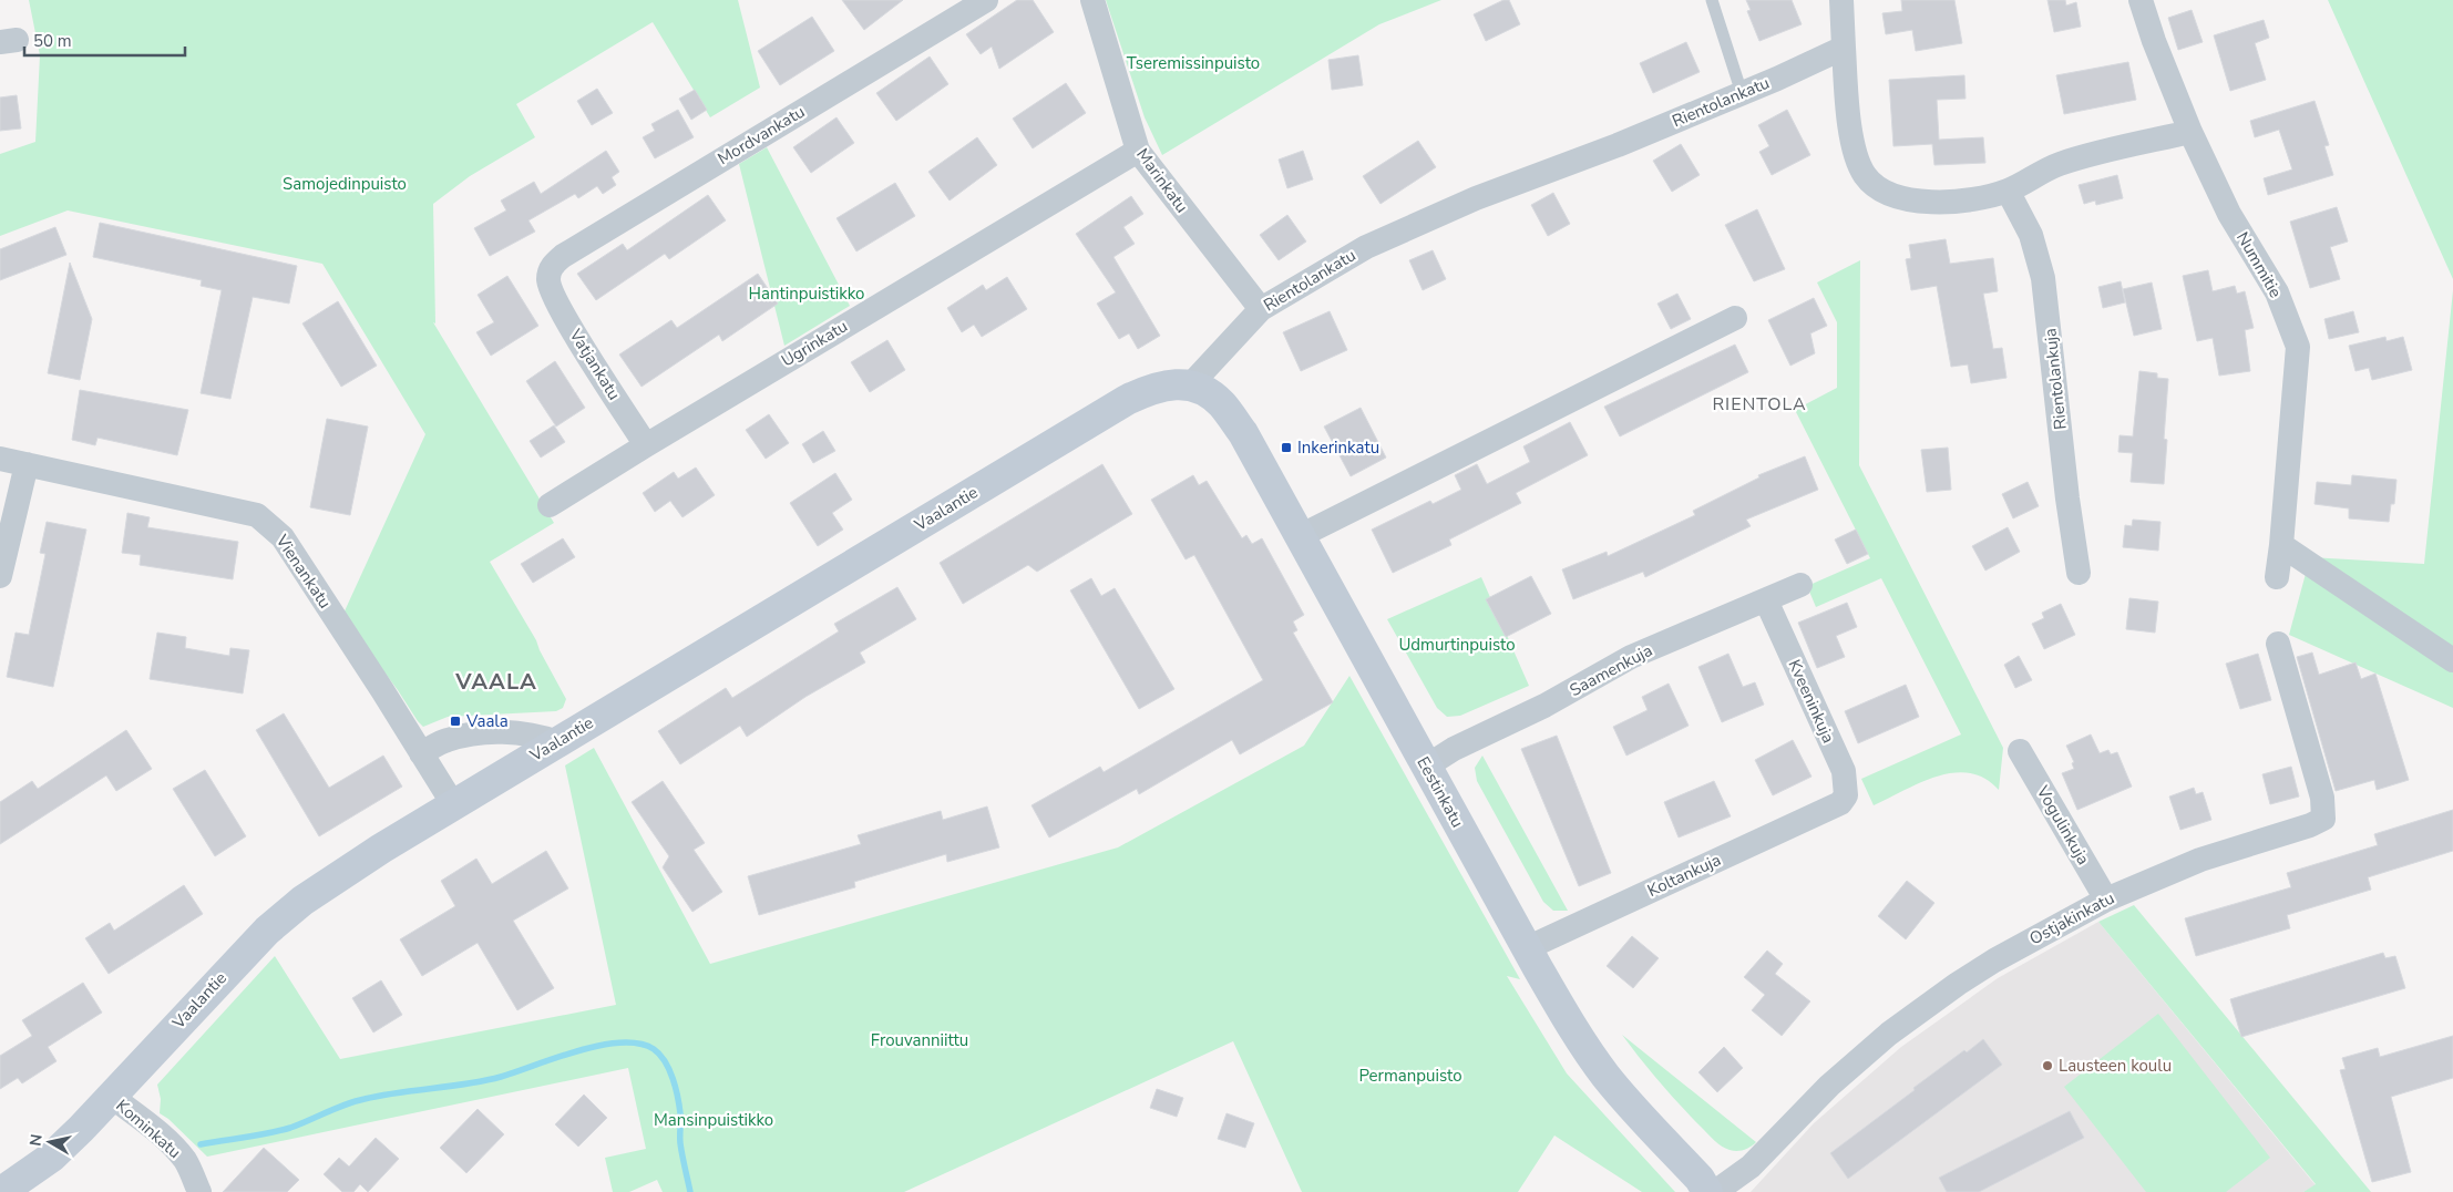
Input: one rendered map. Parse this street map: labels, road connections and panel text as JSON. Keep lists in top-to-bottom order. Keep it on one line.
{"streets":{"street":["Rientolankatu","Mordvankatu","Marinkatu","Nummitie","Ugrinkatu","Vatjankatu","Rientolankuja","Vaalantie","Vienankatu","Saamenkuja","Kveeninkuja","Eestinkatu","Vogulinkuja","Koltankuja","Ostjakinkatu","Kominkatu"]},"crossings":[["Rientolankatu","Marinkatu"],["Rientolankatu","Vaalantie"],["Rientolankatu","Eestinkatu"],["Mordvankatu","Vatjankatu"],["Marinkatu","Ugrinkatu"],["Ugrinkatu","Vatjankatu"],["Vaalantie","Vienankatu"],["Vaalantie","Eestinkatu"],["Vaalantie","Kominkatu"],["Saamenkuja","Kveeninkuja"],["Saamenkuja","Eestinkatu"],["Kveeninkuja","Koltankuja"],["Eestinkatu","Koltankuja"],["Vogulinkuja","Ostjakinkatu"]],"districts":["RIENTOLA","VAALA"],"parks":["Tseremissinpuisto","Samojedinpuisto","Hantinpuistikko","Udmurtinpuisto","Frouvanniittu","Permanpuisto","Mansinpuistikko"],"places":{"transit":["Inkerinkatu","Vaala"],"other":["Lausteen koulu"]},"scale_bar":"50 m","north":"left"}
